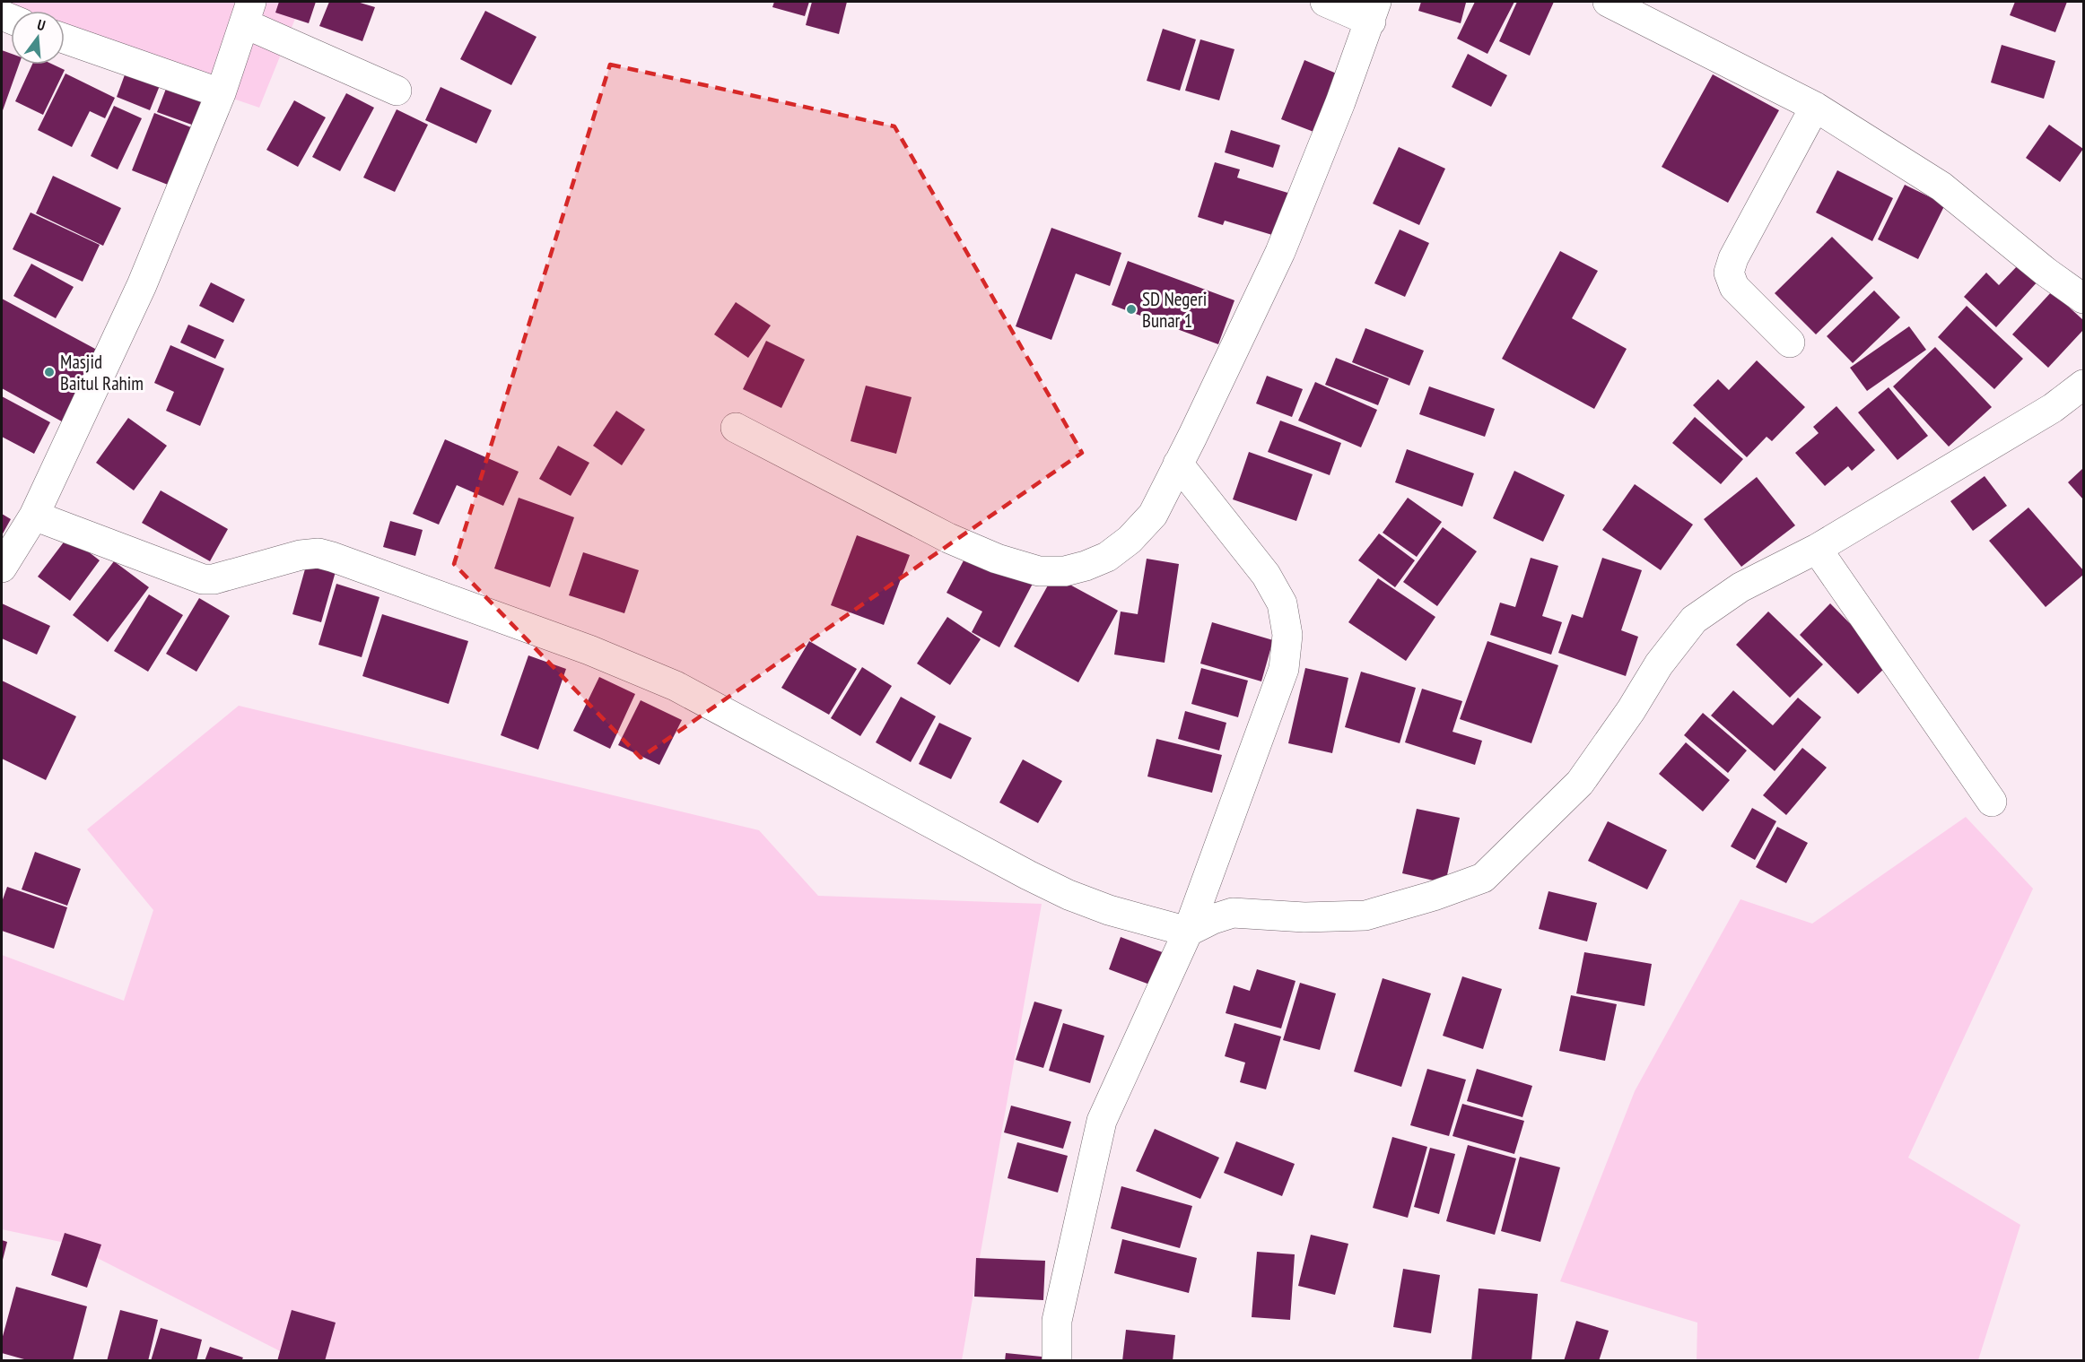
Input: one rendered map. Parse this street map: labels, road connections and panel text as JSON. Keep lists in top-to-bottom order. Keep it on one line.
{"places":["SD Negeri Bunar 1","Masjid Baitul Rahim"],"north":"top"}
